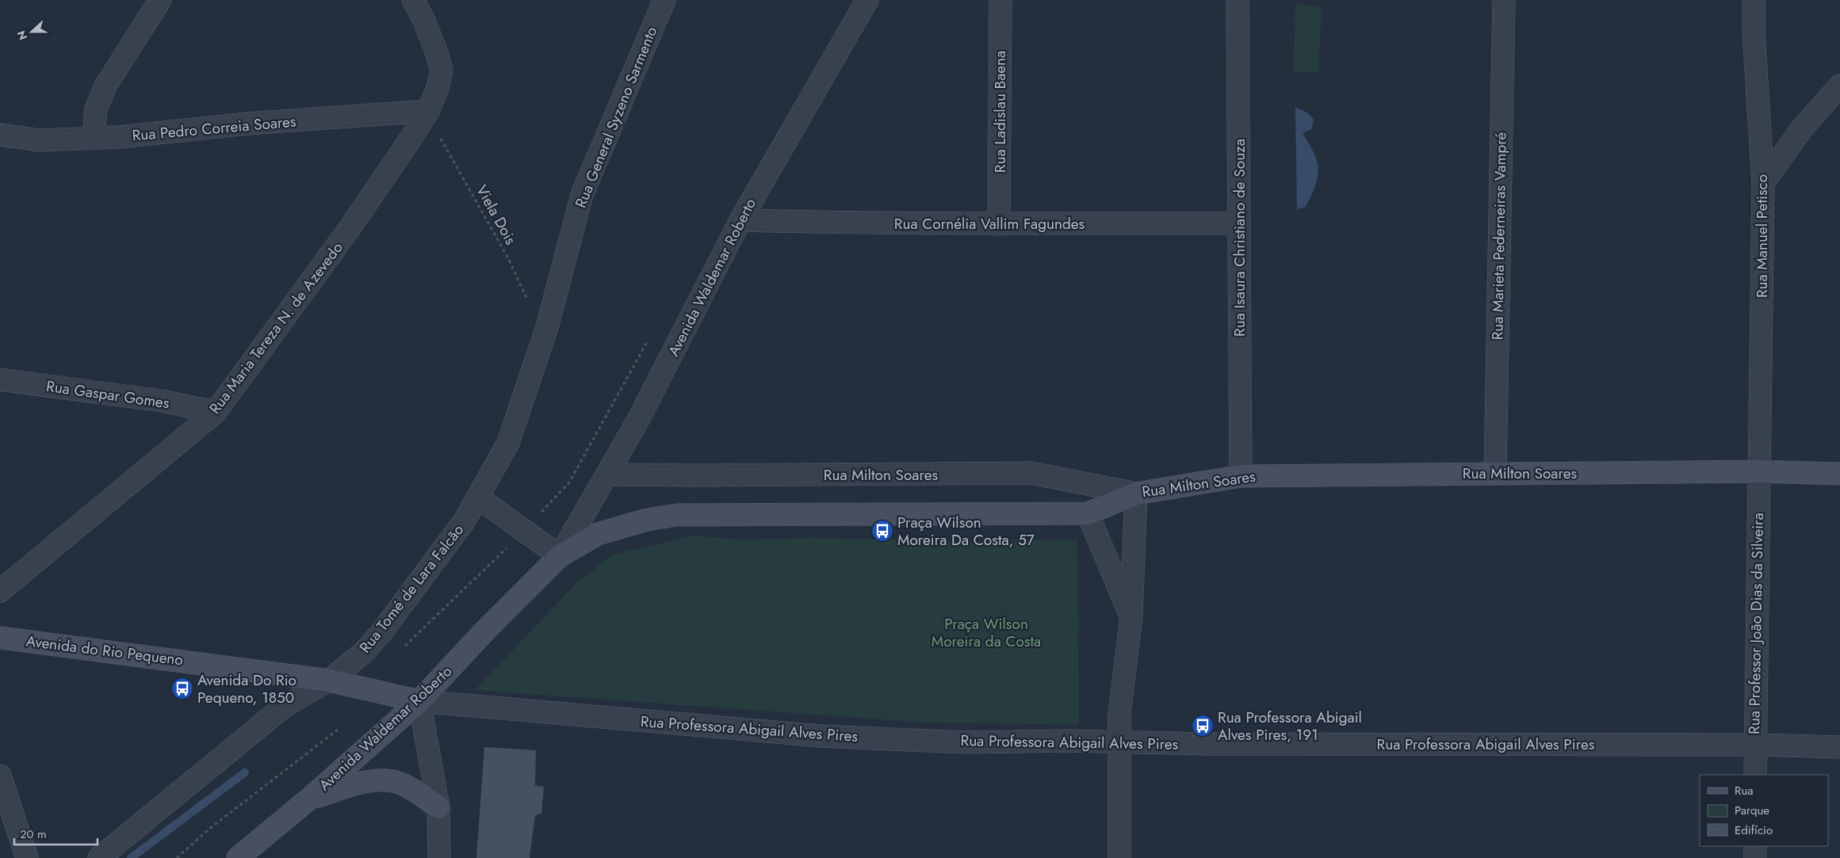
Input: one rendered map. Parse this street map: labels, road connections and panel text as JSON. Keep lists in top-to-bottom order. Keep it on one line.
{"streets":{"main road":["Avenida Waldemar Roberto","Rua Milton Soares","Avenida do Rio Pequeno"],"street":["Rua Ladislau Baena","Rua General Syzeno Sarmento","Rua Pedro Correia Soares","Rua Cornélia Vallim Fagundes","Rua Marieta Pederneiras Vampré","Rua Manuel Petisco","Rua Isaura Christiano de Souza","Rua Maria Tereza N. de Azevedo","Rua Gaspar Gomes","Rua Tomé de Lara Falcão","Rua Professor João Dias da Silveira","Rua Professora Abigail Alves Pires"],"path":["Viela Dois"]},"crossings":[["Rua Ladislau Baena","Rua Cornélia Vallim Fagundes"],["Rua General Syzeno Sarmento","Viela Dois"],["Rua General Syzeno Sarmento","Rua Tomé de Lara Falcão"],["Rua Pedro Correia Soares","Viela Dois"],["Rua Pedro Correia Soares","Rua Maria Tereza N. de Azevedo"],["Viela Dois","Rua Maria Tereza N. de Azevedo"],["Viela Dois","Rua Tomé de Lara Falcão"],["Rua Cornélia Vallim Fagundes","Rua Isaura Christiano de Souza"],["Rua Cornélia Vallim Fagundes","Avenida Waldemar Roberto"],["Rua Marieta Pederneiras Vampré","Rua Milton Soares"],["Rua Manuel Petisco","Rua Milton Soares"],["Rua Manuel Petisco","Rua Professor João Dias da Silveira"],["Rua Isaura Christiano de Souza","Rua Milton Soares"],["Avenida Waldemar Roberto","Rua Milton Soares"],["Avenida Waldemar Roberto","Avenida do Rio Pequeno"],["Avenida Waldemar Roberto","Rua Professora Abigail Alves Pires"],["Rua Maria Tereza N. de Azevedo","Rua Gaspar Gomes"],["Rua Milton Soares","Rua Professor João Dias da Silveira"],["Rua Tomé de Lara Falcão","Avenida do Rio Pequeno"],["Rua Professor João Dias da Silveira","Rua Professora Abigail Alves Pires"],["Avenida do Rio Pequeno","Rua Professora Abigail Alves Pires"]],"parks":["Praça Wilson Moreira da Costa"],"places":{"bus stop":["Praça Wilson Moreira Da Costa, 57","Avenida Do Rio Pequeno, 1850","Rua Professora Abigail Alves Pires, 191"]},"legend":["Rua","Parque","Edifício"],"scale_bar":"20 m","north":"left"}
